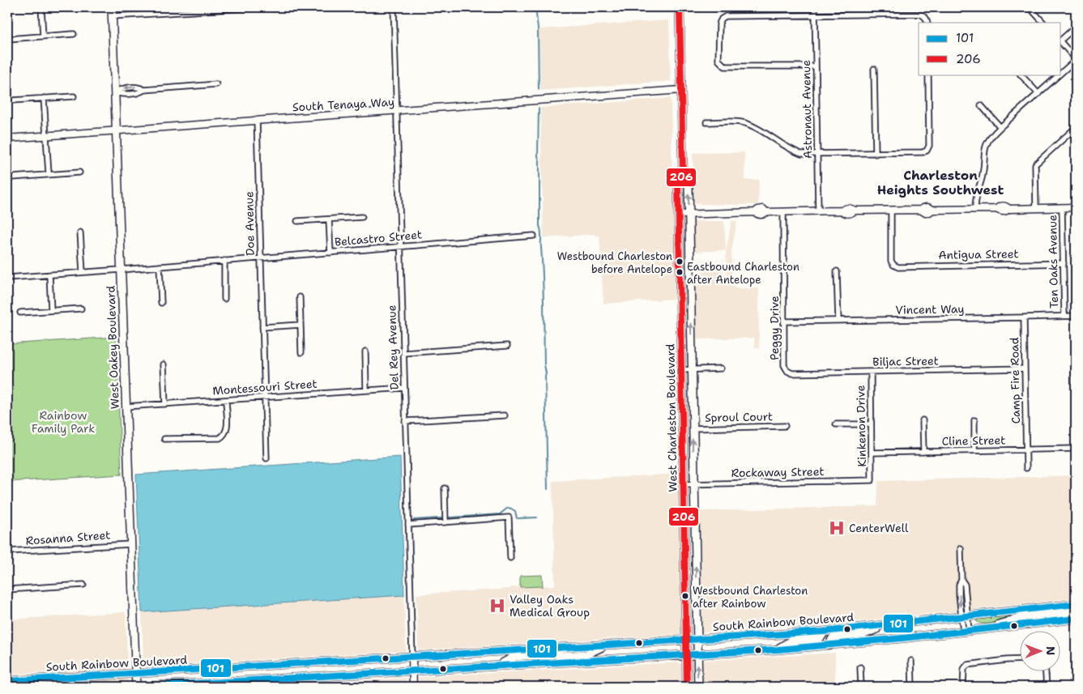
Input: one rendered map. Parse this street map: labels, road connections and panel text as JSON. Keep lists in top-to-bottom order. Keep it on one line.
{"streets":{"main road":["West Oakey Boulevard","West Charleston Boulevard","South Rainbow Boulevard"],"street":["South Tenaya Way","Astronaut Avenue","Doe Avenue","Belcastro Street","Antigua Street","Ten Oaks Avenue","Vincent Way","Peggy Drive","Del Rey Avenue","Biljac Street","Camp Fire Road","Montessouri Street","Sproul Court","Kinkenon Drive","Cline Street","Rockaway Street","Rosanna Street"]},"crossings":[["South Tenaya Way","Doe Avenue"],["South Tenaya Way","West Oakey Boulevard"],["South Tenaya Way","Del Rey Avenue"],["South Tenaya Way","West Charleston Boulevard"],["Doe Avenue","Belcastro Street"],["Doe Avenue","Montessouri Street"],["Belcastro Street","West Oakey Boulevard"],["Belcastro Street","Del Rey Avenue"],["Antigua Street","Ten Oaks Avenue"],["Ten Oaks Avenue","Vincent Way"],["Vincent Way","Peggy Drive"],["Vincent Way","Camp Fire Road"],["Peggy Drive","Biljac Street"],["West Oakey Boulevard","Montessouri Street"],["West Oakey Boulevard","Rosanna Street"],["West Oakey Boulevard","South Rainbow Boulevard"],["Del Rey Avenue","Montessouri Street"],["Del Rey Avenue","South Rainbow Boulevard"],["Biljac Street","Camp Fire Road"],["Biljac Street","Kinkenon Drive"],["Camp Fire Road","Cline Street"],["Sproul Court","West Charleston Boulevard"],["West Charleston Boulevard","Rockaway Street"],["West Charleston Boulevard","South Rainbow Boulevard"],["Kinkenon Drive","Cline Street"],["Kinkenon Drive","Rockaway Street"]],"districts":["Charleston Heights Southwest"],"parks":["Rainbow Family Park"],"places":{"other":["Westbound Charleston before Antelope","Eastbound Charleston after Antelope","Westbound Charleston after Rainbow"],"hospital":["CenterWell","Valley Oaks Medical Group"]},"lines":["transit line 206","transit line 101"],"legend":["101","206"],"north":"right"}
